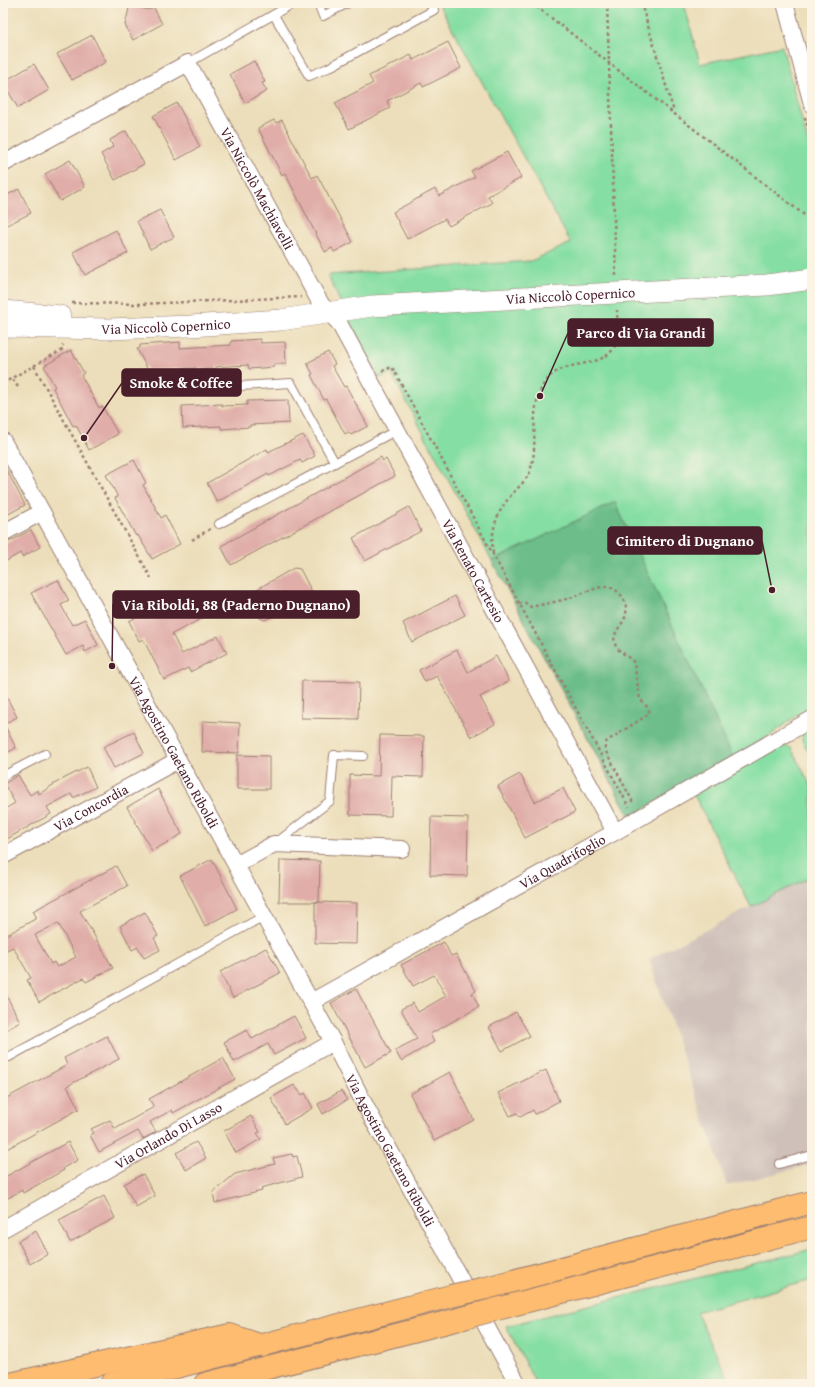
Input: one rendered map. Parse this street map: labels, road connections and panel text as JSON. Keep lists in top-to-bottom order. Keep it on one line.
{"streets":{"street":["Via Niccolò Machiavelli","Via Niccolò Copernico","Via Renato Cartesio","Via Agostino Gaetano Riboldi","Via Concordia","Via Quadrifoglio","Via Orlando Di Lasso"]},"crossings":[["Via Niccolò Machiavelli","Via Niccolò Copernico"],["Via Niccolò Machiavelli","Via Renato Cartesio"],["Via Niccolò Copernico","Via Renato Cartesio"],["Via Renato Cartesio","Via Quadrifoglio"],["Via Agostino Gaetano Riboldi","Via Concordia"],["Via Agostino Gaetano Riboldi","Via Quadrifoglio"],["Via Agostino Gaetano Riboldi","Via Orlando Di Lasso"]],"places":["Parco di Via Grandi","Smoke & Coffee","Cimitero di Dugnano","Via Riboldi, 88 (Paderno Dugnano)"]}
